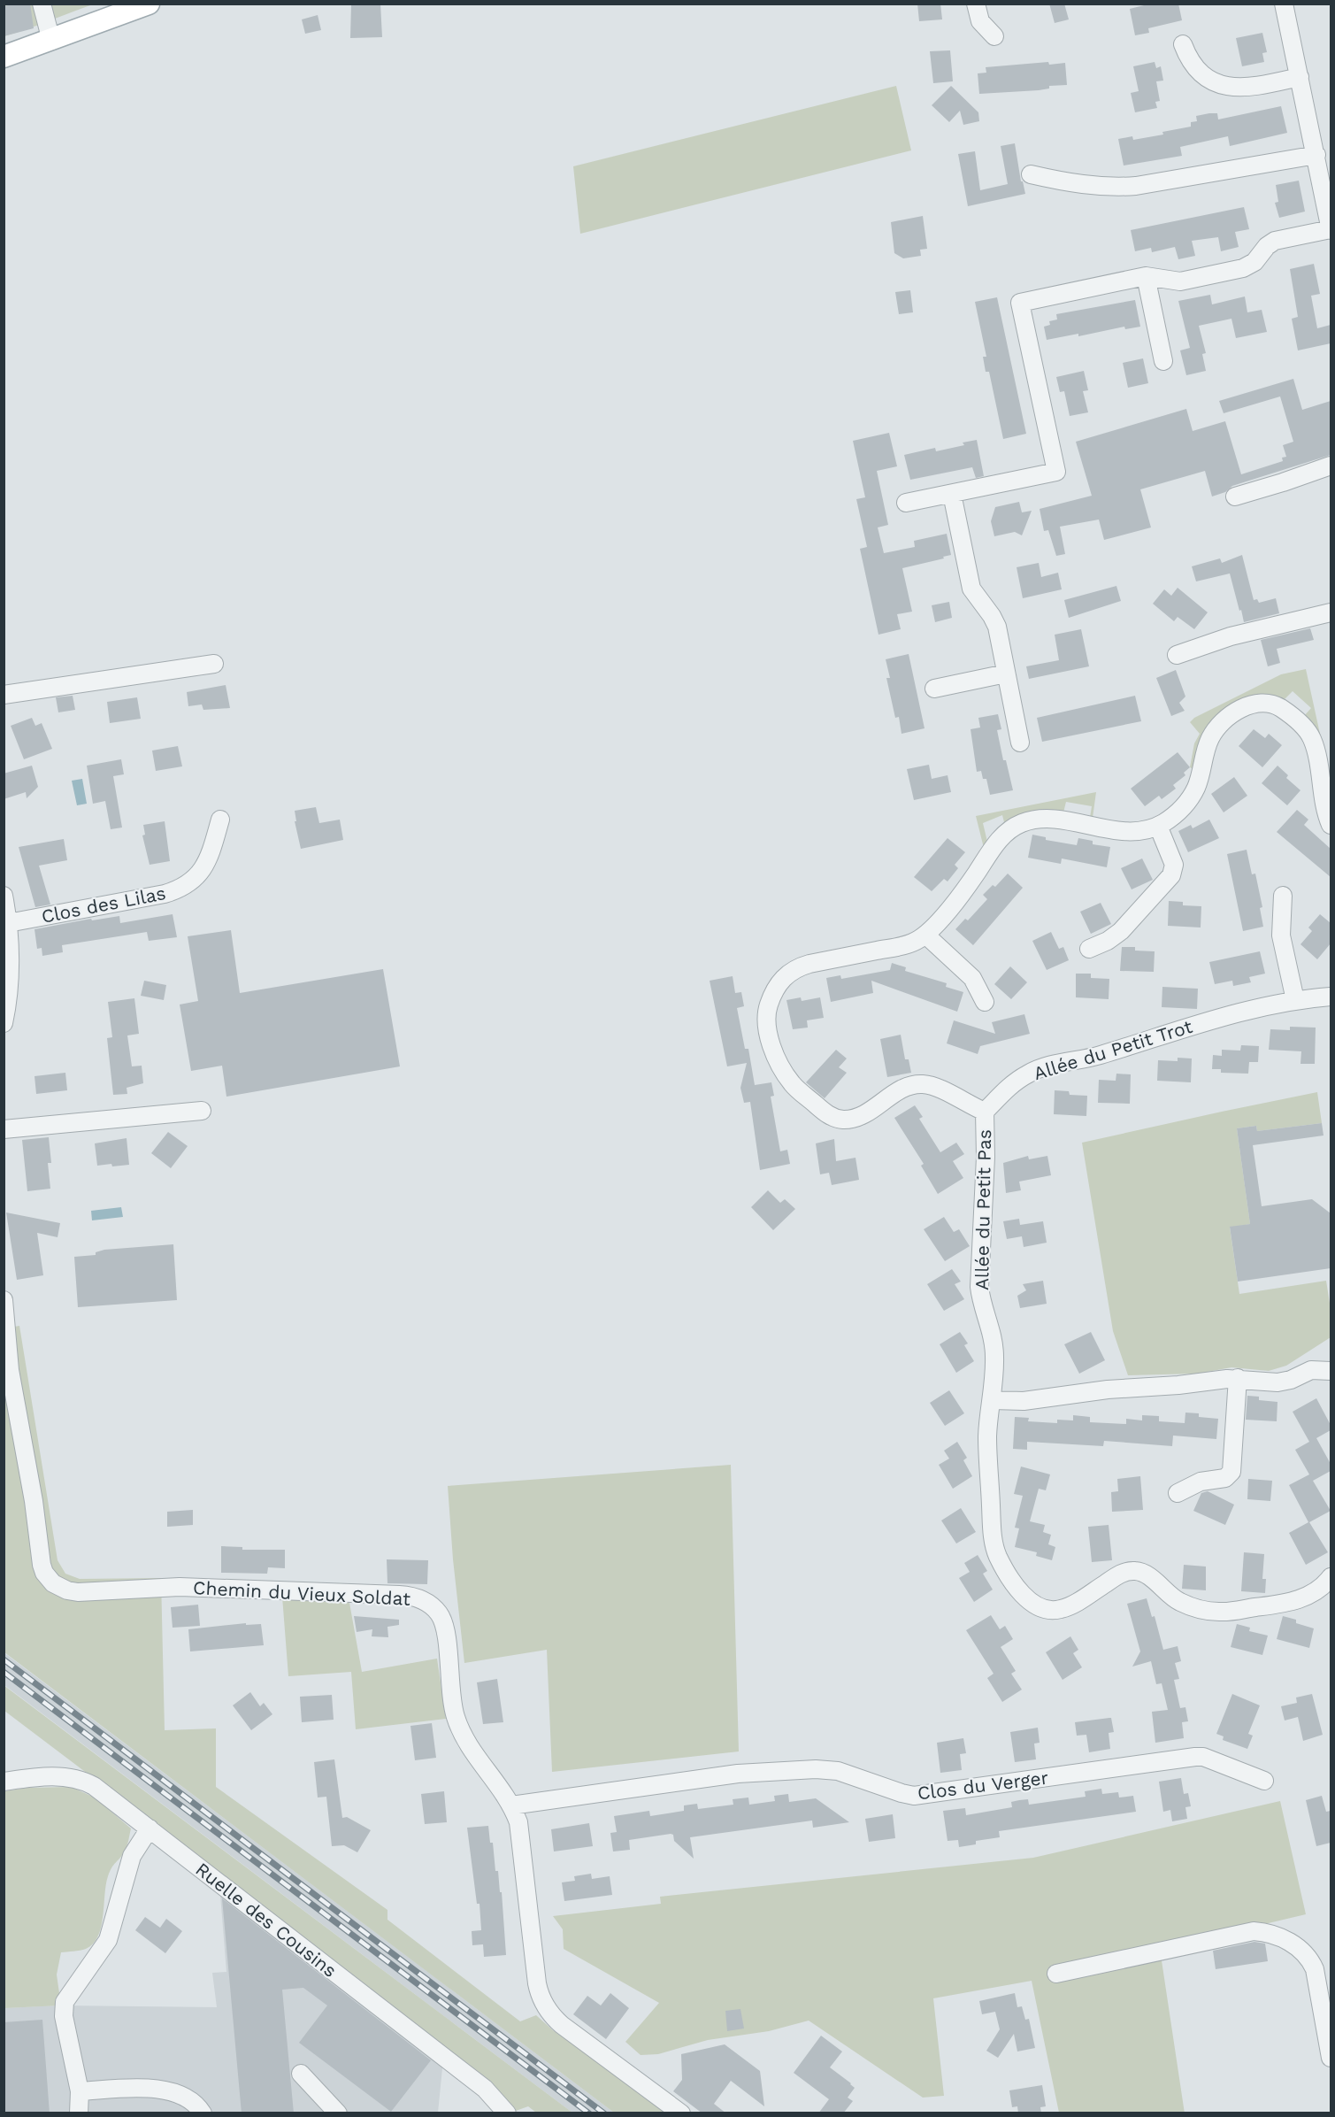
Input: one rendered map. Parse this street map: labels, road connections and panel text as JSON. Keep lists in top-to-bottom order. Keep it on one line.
{"streets":{"street":["Clos des Lilas","Allée du Petit Trot","Allée du Petit Pas","Chemin du Vieux Soldat","Clos du Verger","Ruelle des Cousins"]},"crossings":[["Allée du Petit Trot","Allée du Petit Pas"],["Chemin du Vieux Soldat","Clos du Verger"]]}
